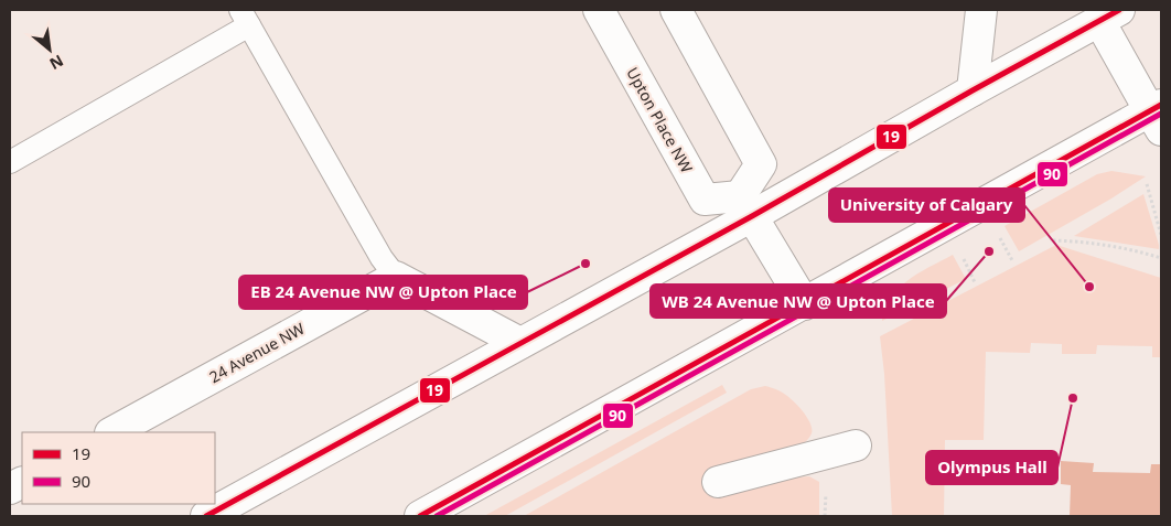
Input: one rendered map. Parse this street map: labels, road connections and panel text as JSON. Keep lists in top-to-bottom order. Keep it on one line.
{"streets":{"street":["Upton Place NW","24 Avenue NW"]},"places":["WB 24 Avenue NW @ Upton Place","EB 24 Avenue NW @ Upton Place","University of Calgary","Olympus Hall"],"lines":["transit line 19","transit line 90"],"legend":["19","90"],"north":"bottom right"}
